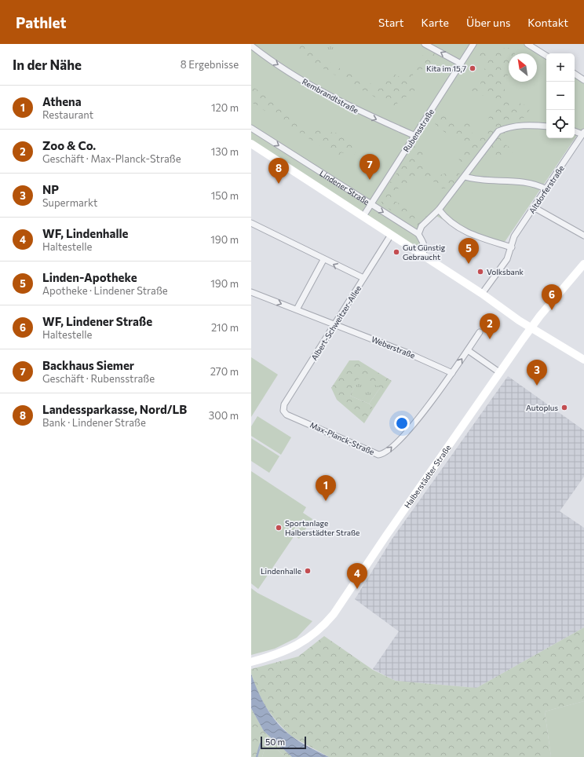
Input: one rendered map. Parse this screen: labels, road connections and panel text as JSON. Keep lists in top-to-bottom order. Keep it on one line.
{"streets":{"main road":["Lindener Straße","Halberstädter Straße"],"street":["Rembrandtstraße","Rubensstraße","Altdorferstraße","Albert-Schweitzer-Allee","Weberstraße","Max-Planck-Straße"]},"crossings":[["Rembrandtstraße","Rubensstraße"],["Rubensstraße","Lindener Straße"],["Lindener Straße","Altdorferstraße"],["Lindener Straße","Albert-Schweitzer-Allee"],["Lindener Straße","Halberstädter Straße"],["Albert-Schweitzer-Allee","Weberstraße"],["Albert-Schweitzer-Allee","Max-Planck-Straße"],["Weberstraße","Max-Planck-Straße"]],"one_way":["Rembrandtstraße"],"places":["Kita im 15,7","Gut Günstig Gebraucht","Volksbank","Autoplus","Sportanlage Halberstädter Straße","Lindenhalle"],"scale_bar":"50 m","north":"top left","page":{"header":"Pathlet","nav":["Start","Karte","Über uns","Kontakt"],"heading":["In der Nähe","8 Ergebnisse"],"map_buttons":["+","−"],"list":[{"mark":"1","name":"Athena","note":"Restaurant","value":"120 m"},{"mark":"2","name":"Zoo & Co.","note":"Geschäft · Max-Planck-Straße","value":"130 m"},{"mark":"3","name":"NP","note":"Supermarkt","value":"150 m"},{"mark":"4","name":"WF, Lindenhalle","note":"Haltestelle","value":"190 m"},{"mark":"5","name":"Linden-Apotheke","note":"Apotheke · Lindener Straße","value":"190 m"},{"mark":"6","name":"WF, Lindener Straße","note":"Haltestelle","value":"210 m"},{"mark":"7","name":"Backhaus Siemer","note":"Geschäft · Rubensstraße","value":"270 m"},{"mark":"8","name":"Landessparkasse, Nord/LB","note":"Bank · Lindener Straße","value":"300 m"}],"pins":["7","8","5","6","2","3","1","4"],"scale":"50 m"}}
